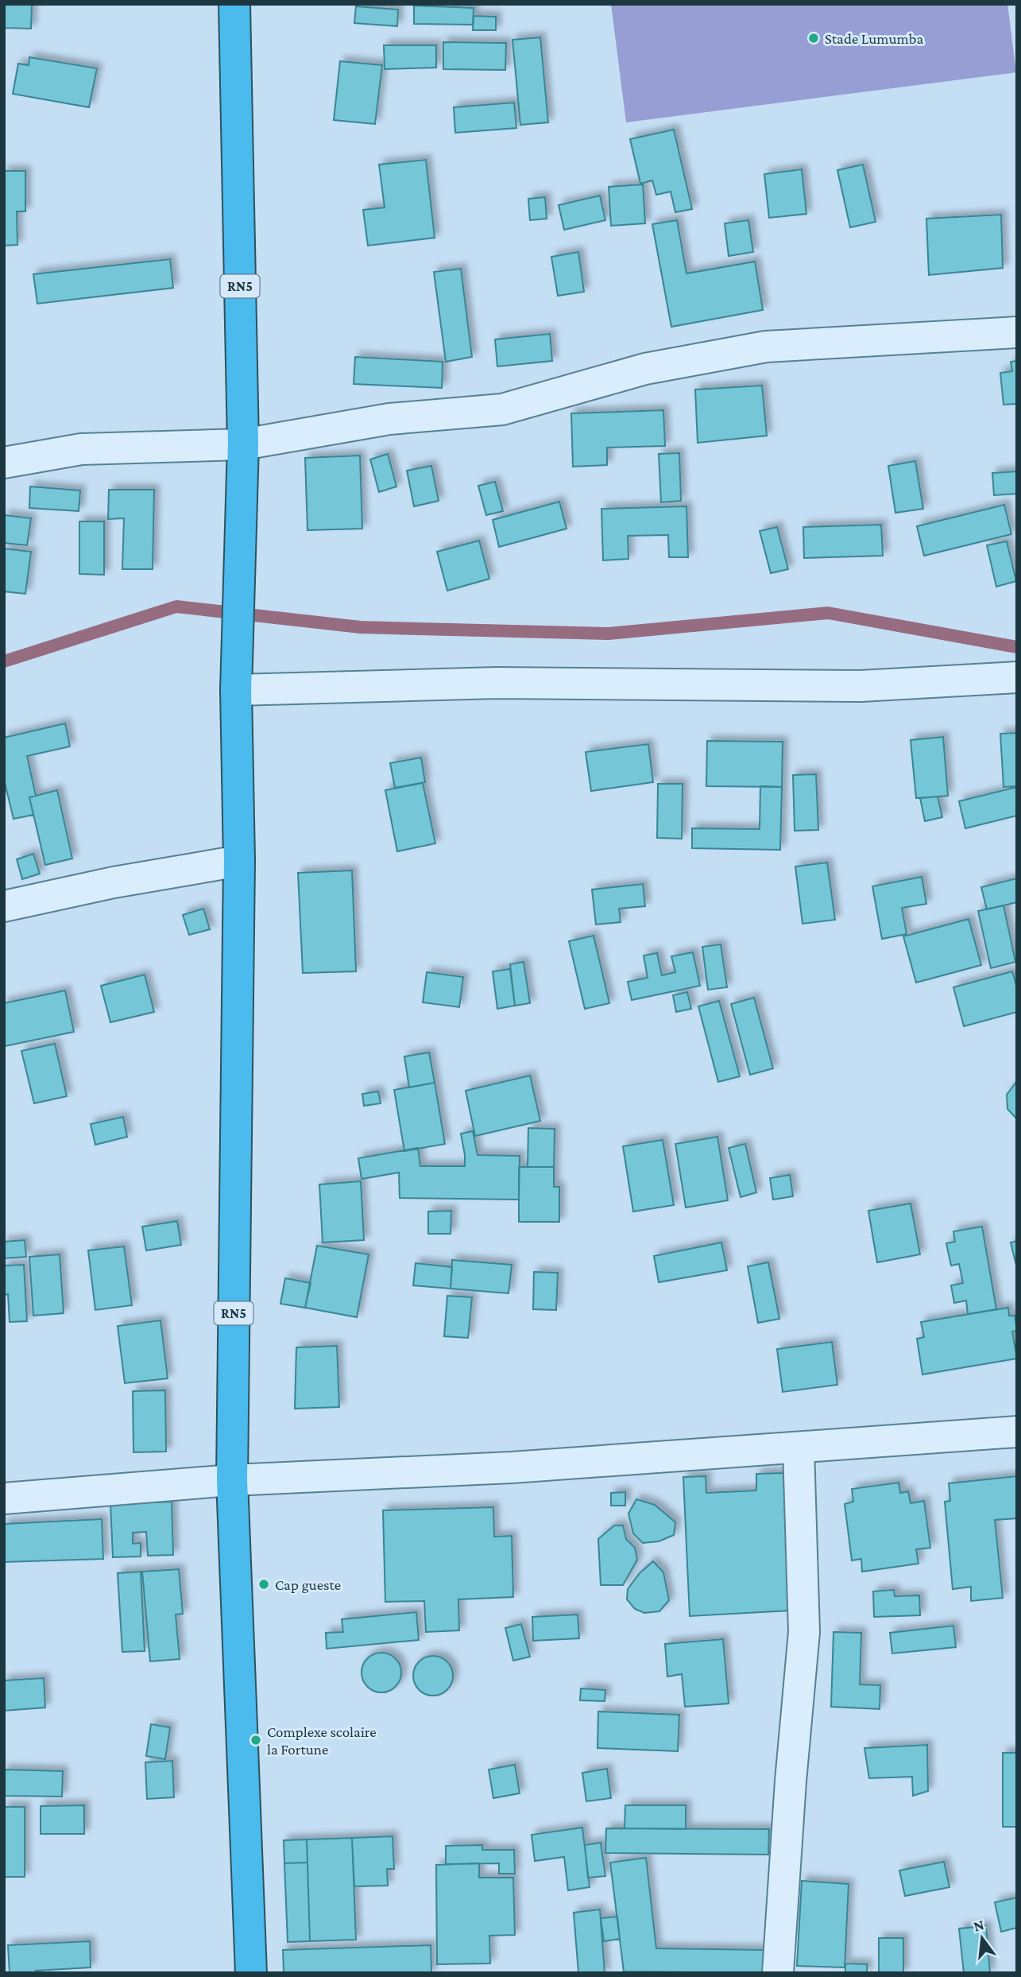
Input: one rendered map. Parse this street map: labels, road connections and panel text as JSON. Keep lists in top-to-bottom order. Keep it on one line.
{"streets":{"highway":["RN5"]},"places":["Stade Lumumba","Cap gueste","Complexe scolaire la Fortune"],"north":"top"}
